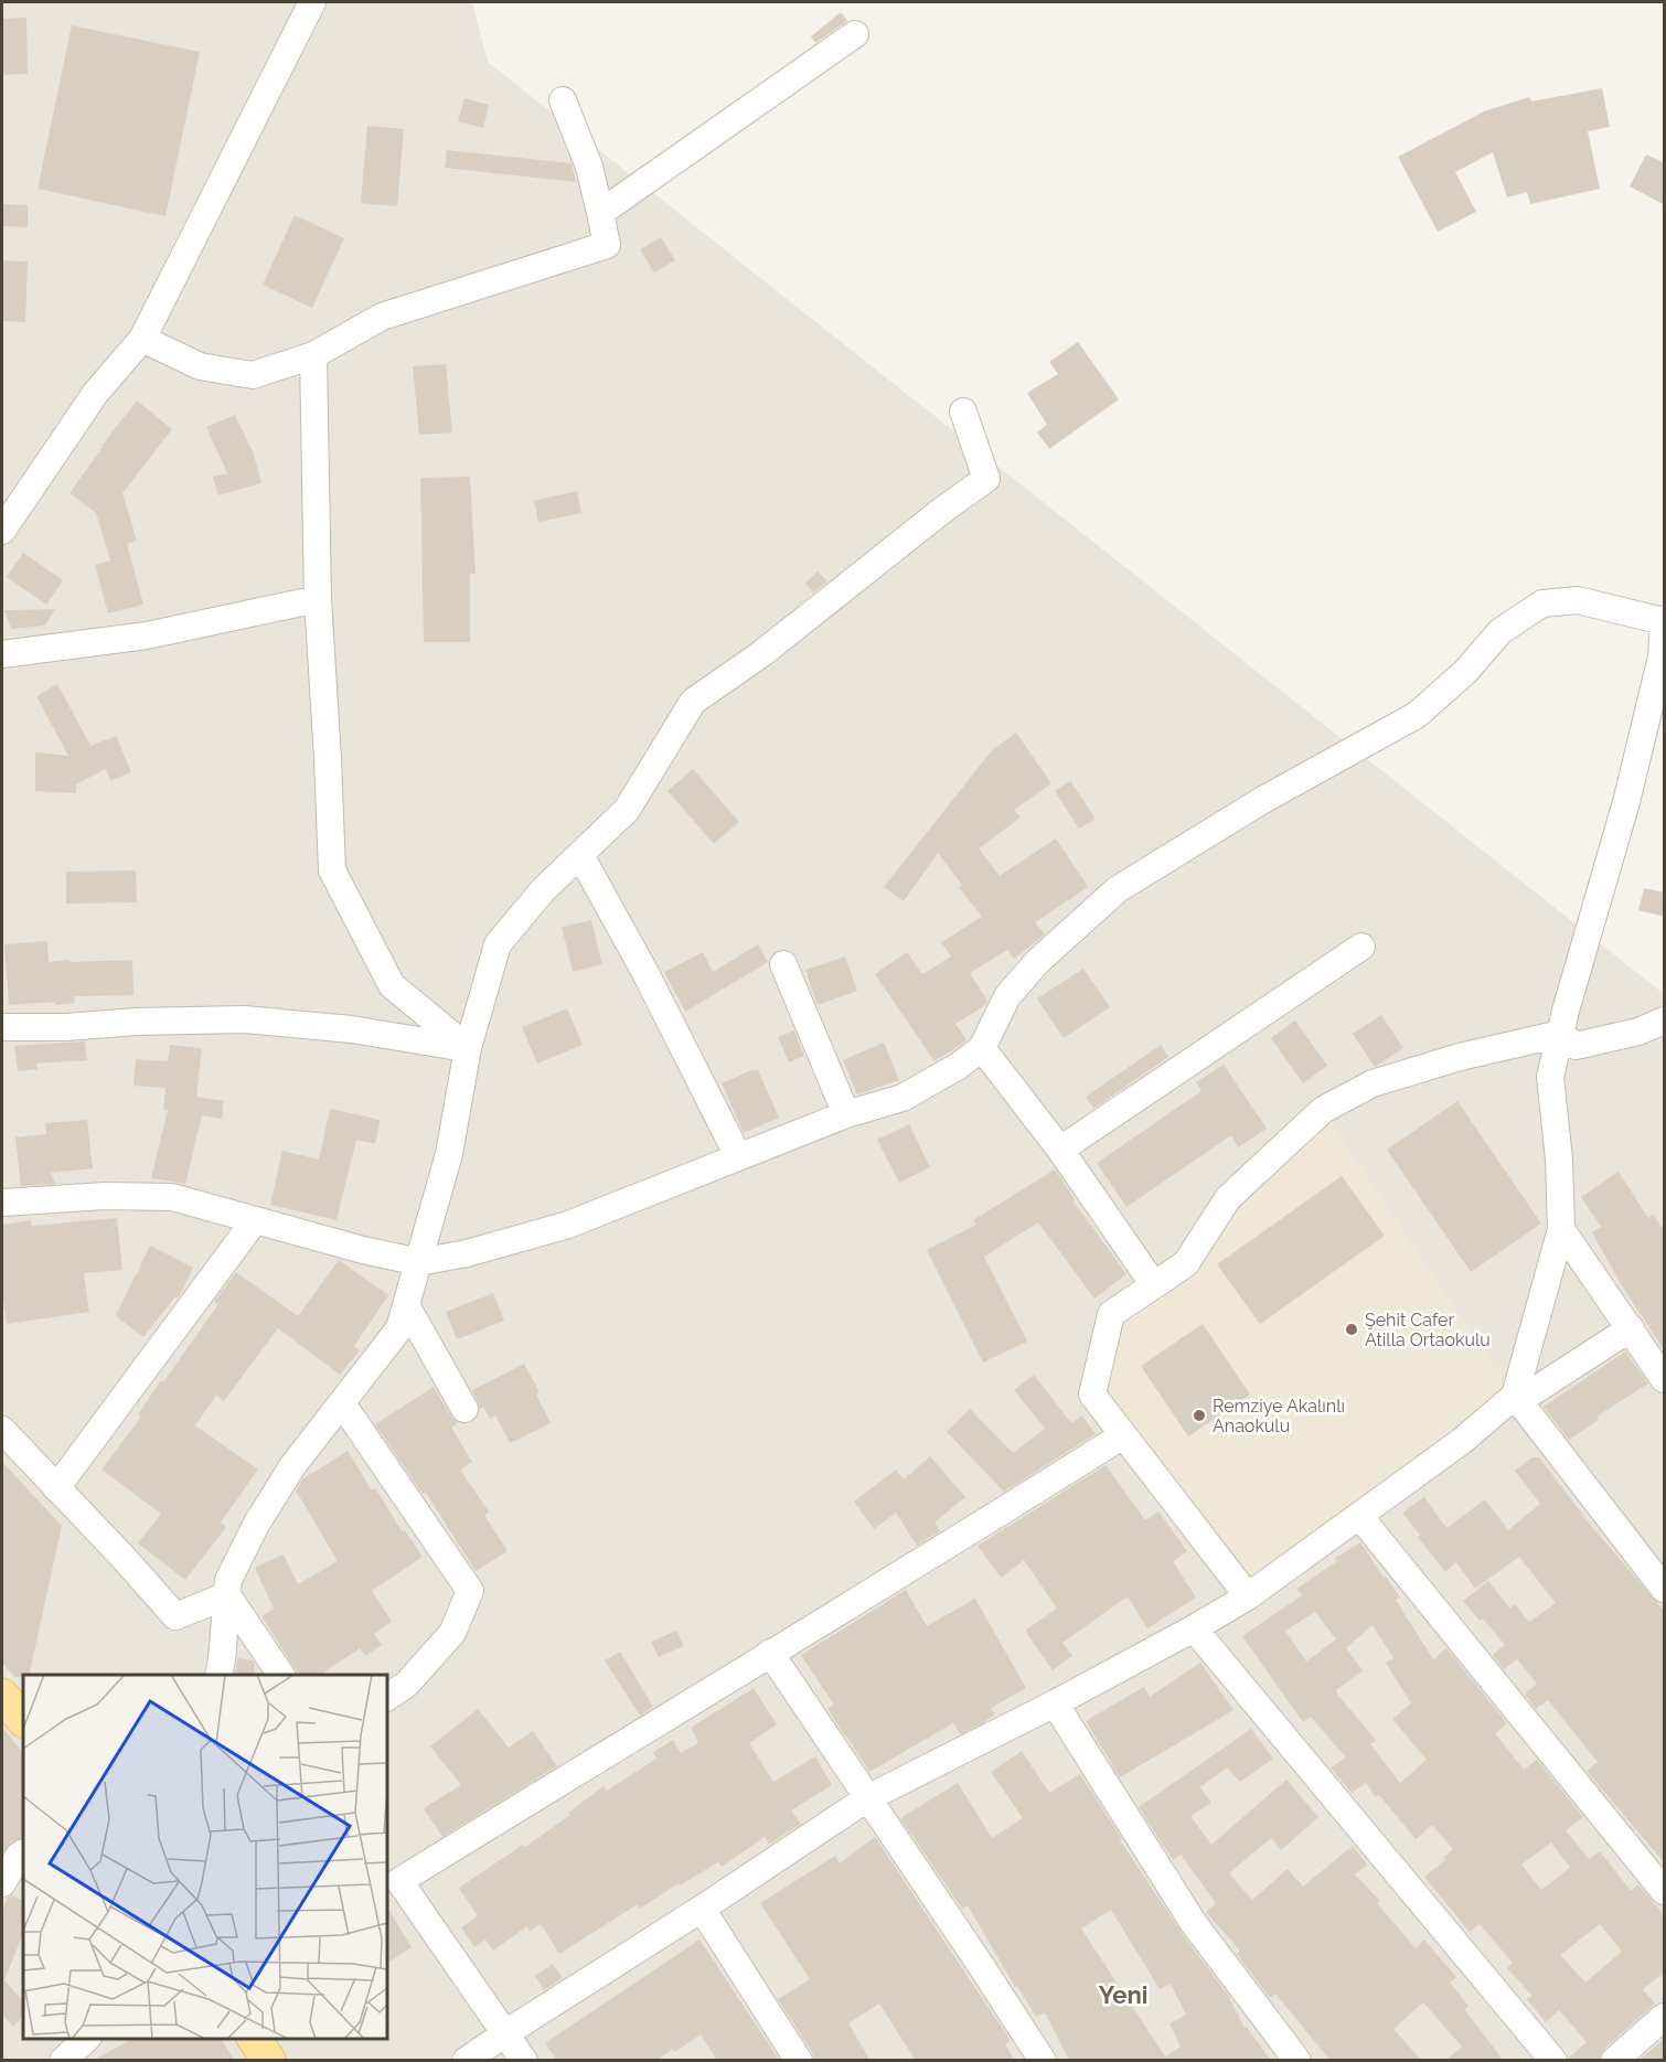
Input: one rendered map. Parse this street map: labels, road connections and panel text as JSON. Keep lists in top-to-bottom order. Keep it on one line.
{"districts":["Yeni"],"places":["Şehit Cafer Atilla Ortaokulu","Remziye Akalınlı Anaokulu"]}
